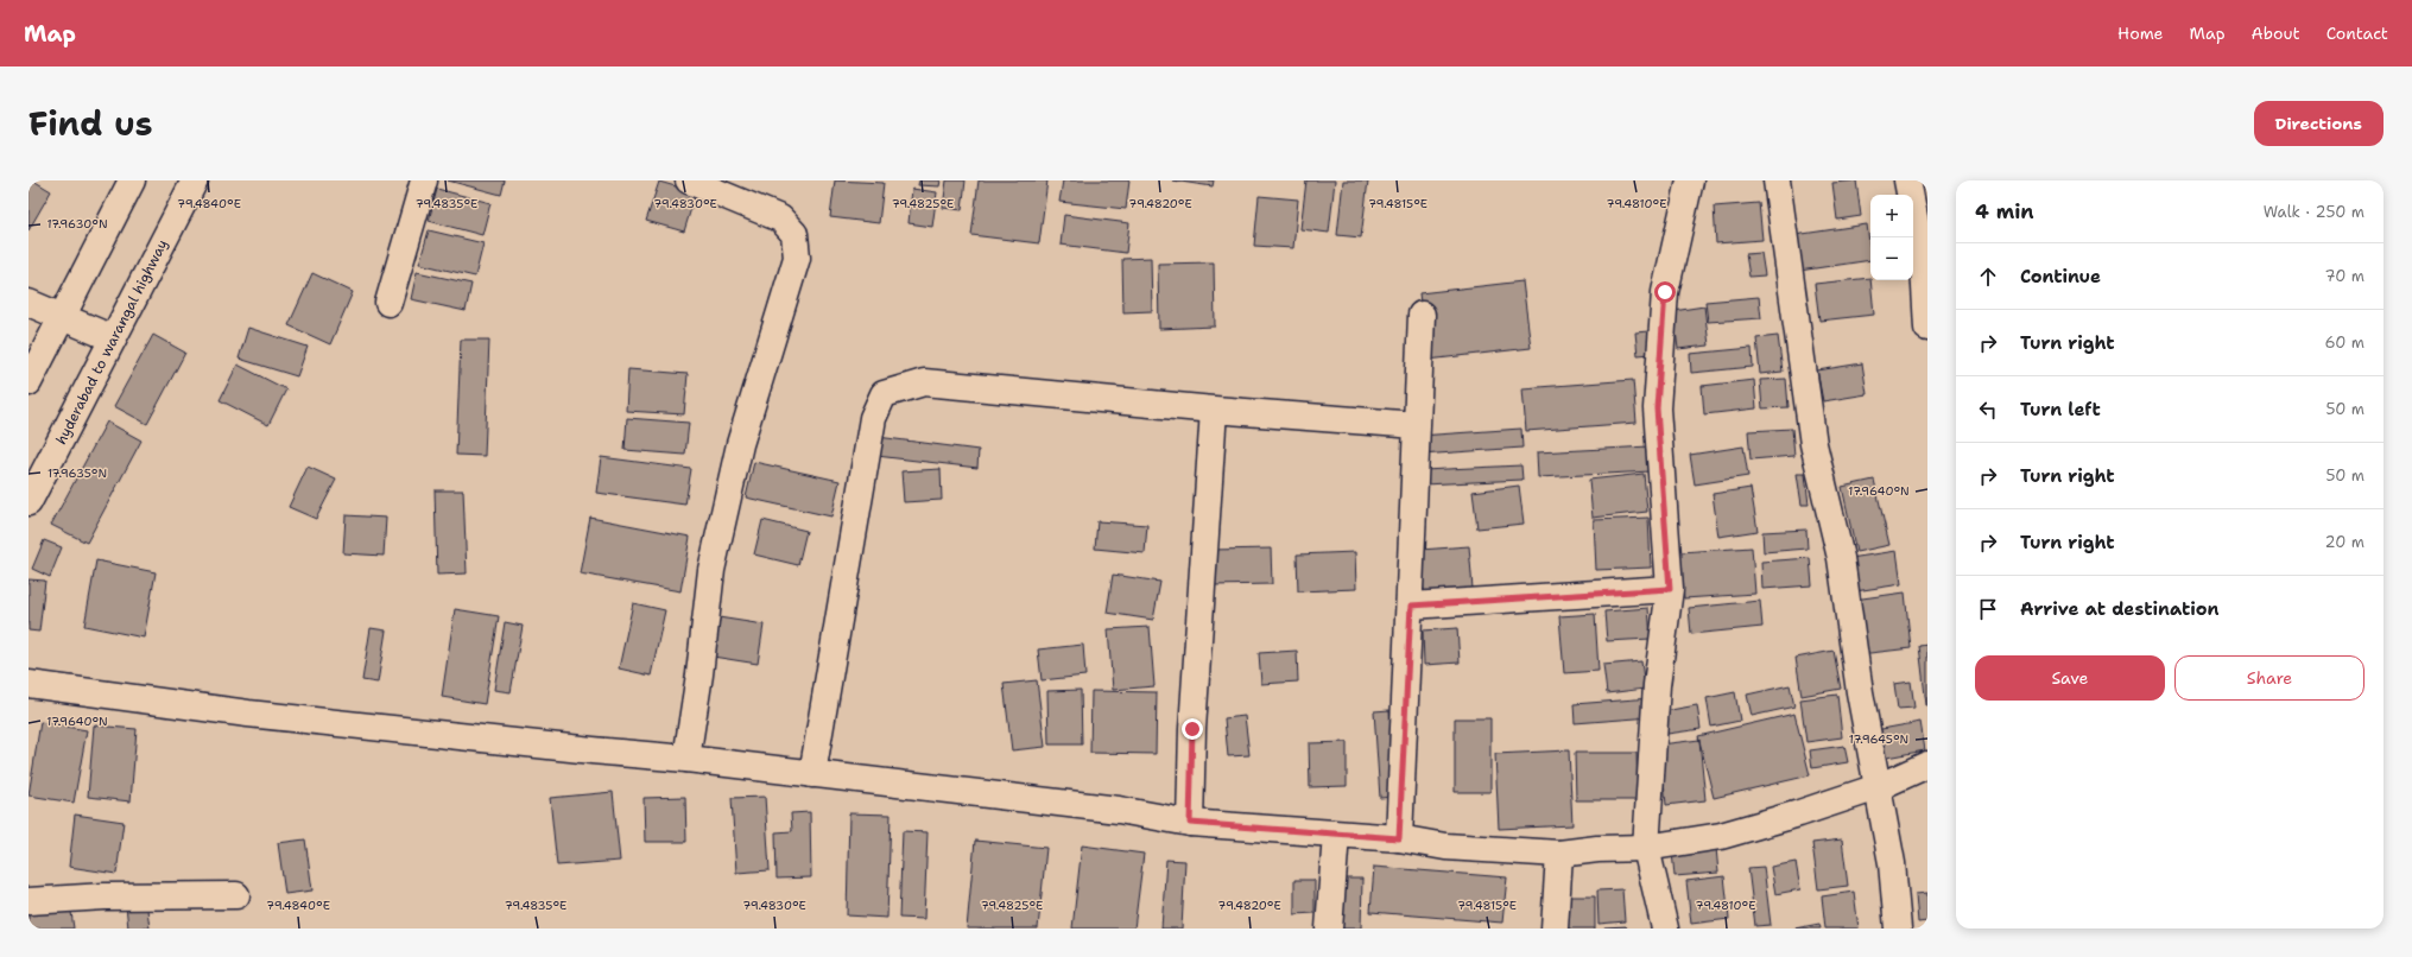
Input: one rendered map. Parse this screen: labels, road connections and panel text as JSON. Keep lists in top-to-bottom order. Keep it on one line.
{"streets":{"street":["hyderabad to warangal highway"]},"page":{"header":"Map","nav":["Home","Map","About","Contact"],"title":"Find us","buttons":["Directions",["Save","Share"]],"heading":["4 min","Walk · 250 m"],"map_buttons":["+","−"],"list":[["Continue","70 m"],["Turn right","60 m"],["Turn left","50 m"],["Turn right","50 m"],["Turn right","20 m"],"Arrive at destination"]},"coordinates":["79.4840°E","79.4835°E","79.4830°E","79.4825°E","79.4820°E","79.4815°E","79.4810°E","17.9630°N","17.9635°N","17.9640°N","17.9645°N"]}
